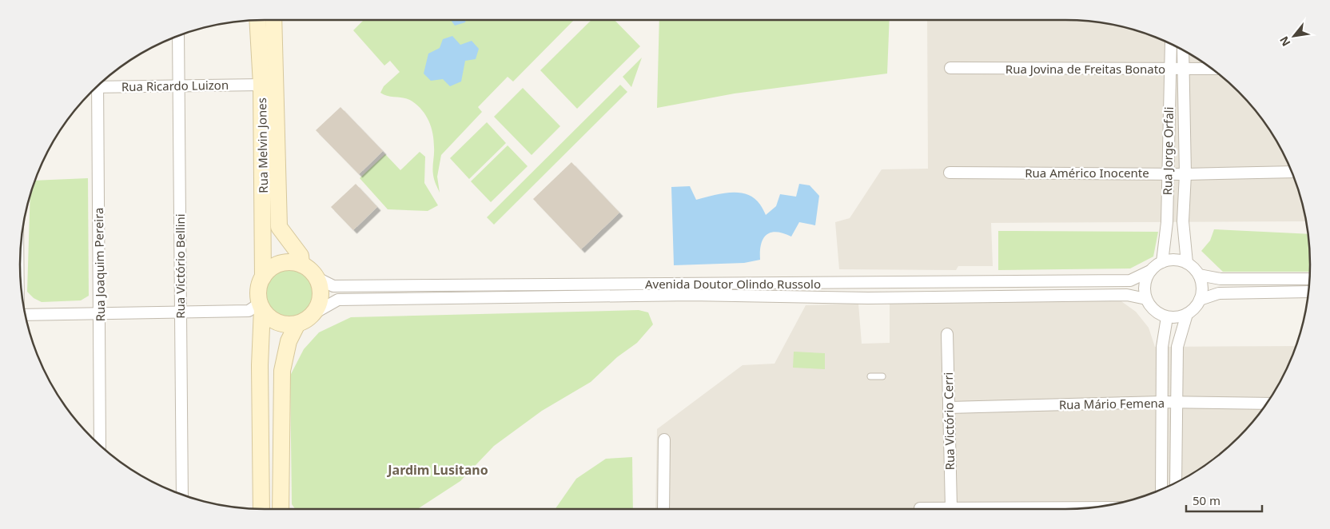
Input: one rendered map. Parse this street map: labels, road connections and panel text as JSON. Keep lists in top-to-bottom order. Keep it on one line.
{"streets":{"street":["Rua Jovina de Freitas Bonato","Rua Ricardo Luizon","Rua Melvin Jones","Rua Jorge Orfali","Rua Américo Inocente","Rua Joaquim Pereira","Rua Victório Bellini","Avenida Doutor Olindo Russolo","Rua Mário Femena","Rua Victório Cerri"]},"crossings":[["Rua Jovina de Freitas Bonato","Rua Jorge Orfali"],["Rua Ricardo Luizon","Rua Melvin Jones"],["Rua Ricardo Luizon","Rua Victório Bellini"],["Rua Melvin Jones","Avenida Doutor Olindo Russolo"],["Rua Jorge Orfali","Rua Américo Inocente"],["Rua Jorge Orfali","Avenida Doutor Olindo Russolo"],["Rua Mário Femena","Rua Victório Cerri"]],"districts":["Jardim Lusitano"],"scale_bar":"50 m","north":"bottom left"}
